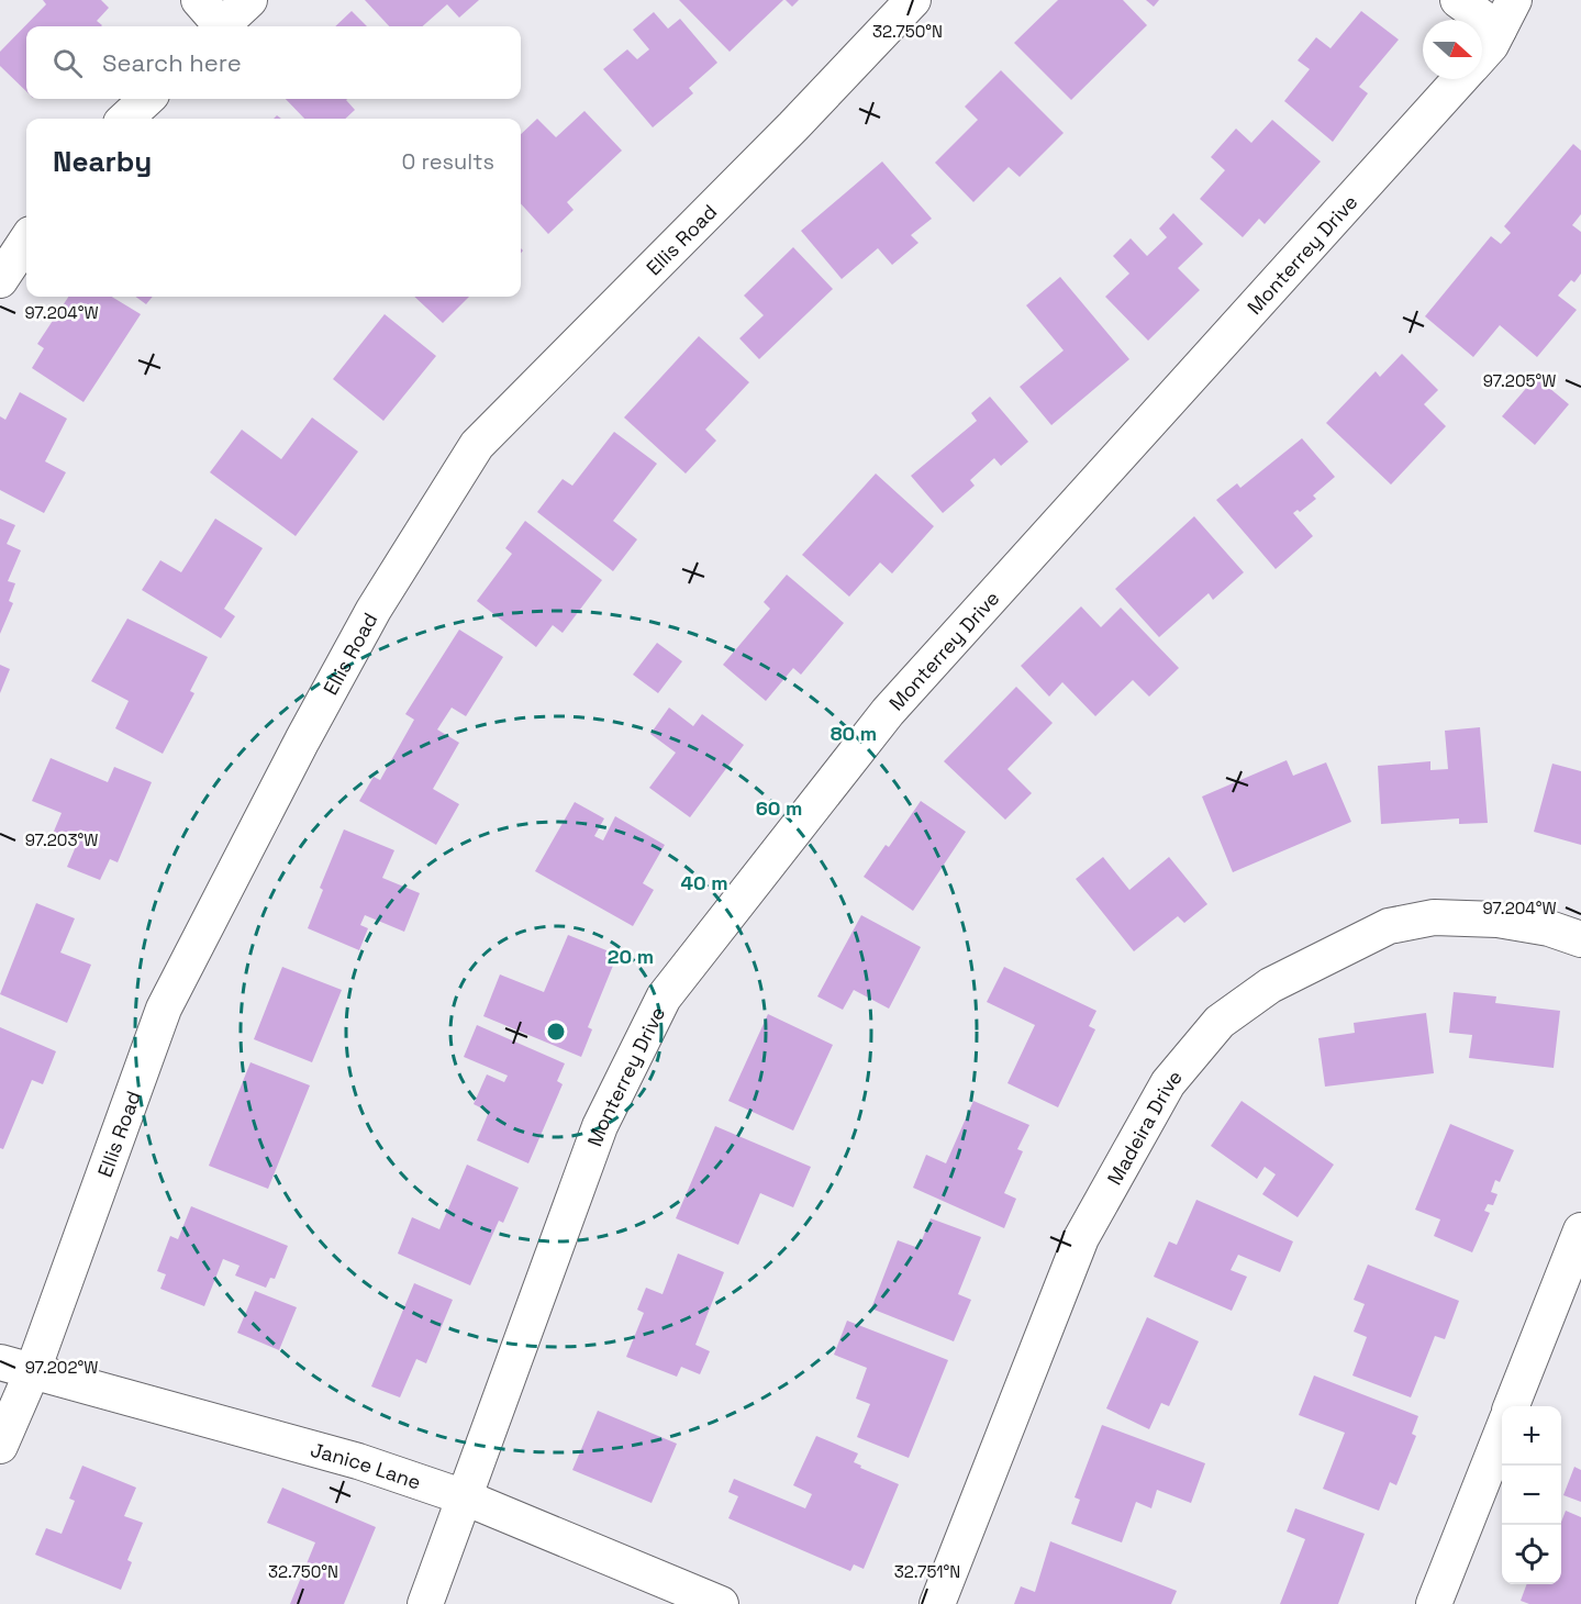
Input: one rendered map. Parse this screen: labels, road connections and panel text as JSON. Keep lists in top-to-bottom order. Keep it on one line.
{"streets":{"street":["Ellis Road","Monterrey Drive","Madeira Drive","Janice Lane"]},"crossings":[["Ellis Road","Janice Lane"],["Monterrey Drive","Janice Lane"]],"north":"right","page":{"search":"Search here","heading":["Nearby","0 results"],"map_buttons":["+","−"]},"coordinates":["32.750°N","97.204°W","97.205°W","97.203°W","97.202°W","32.751°N"],"rings":["80 m","60 m","40 m","20 m"]}
